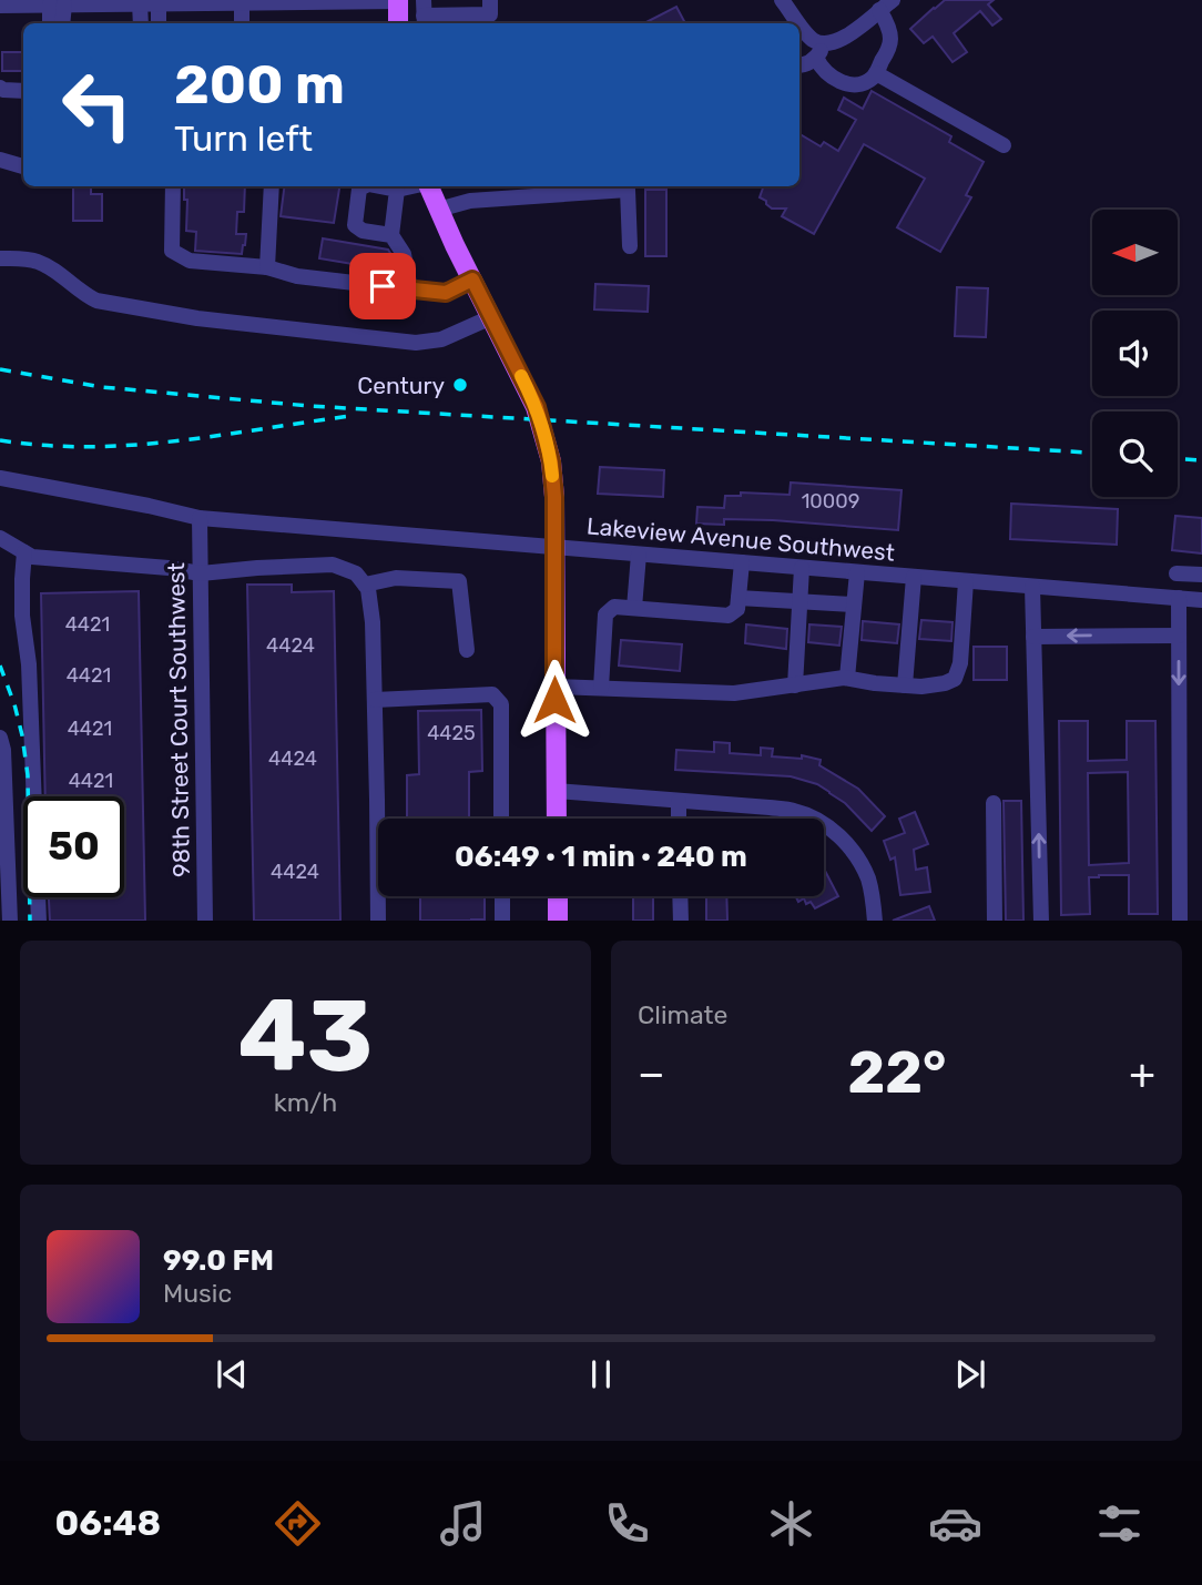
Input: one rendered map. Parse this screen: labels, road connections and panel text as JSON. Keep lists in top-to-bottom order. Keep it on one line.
{"streets":{"street":["Lakeview Avenue Southwest","98th Street Court Southwest"]},"crossings":[["Lakeview Avenue Southwest","98th Street Court Southwest"]],"places":["Century"],"house_numbers":["10009","4421","4424","4421","4421","4425","4424","4421","4424"],"north":"left","page":{"turn":["200 m","Turn left"],"limit":"50","trip":"06:49 · 1 min · 240 m","tile":[["43","km/h"],"Climate"],"heat":["−","22°","+"],"song":["99.0 FM","Music"],"tabs":"06:48"}}
